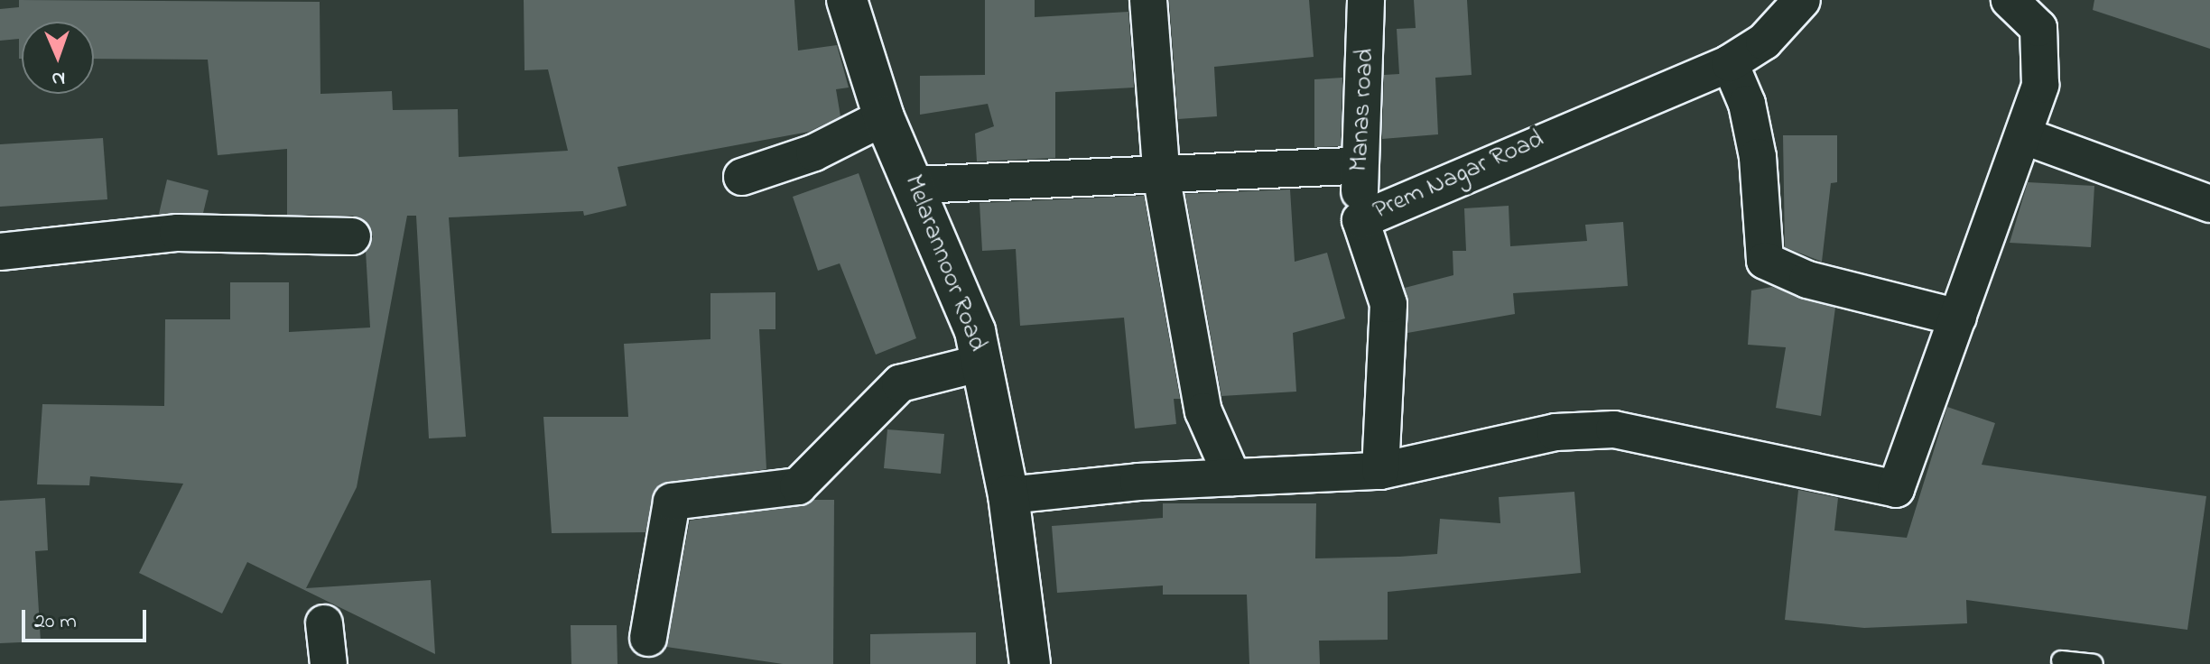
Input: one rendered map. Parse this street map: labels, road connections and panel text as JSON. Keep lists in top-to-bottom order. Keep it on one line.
{"streets":{"street":["Manas road","Prem Nagar Road","Melarannoor Road"]},"crossings":[["Manas road","Prem Nagar Road"]],"scale_bar":"20 m","north":"bottom"}
